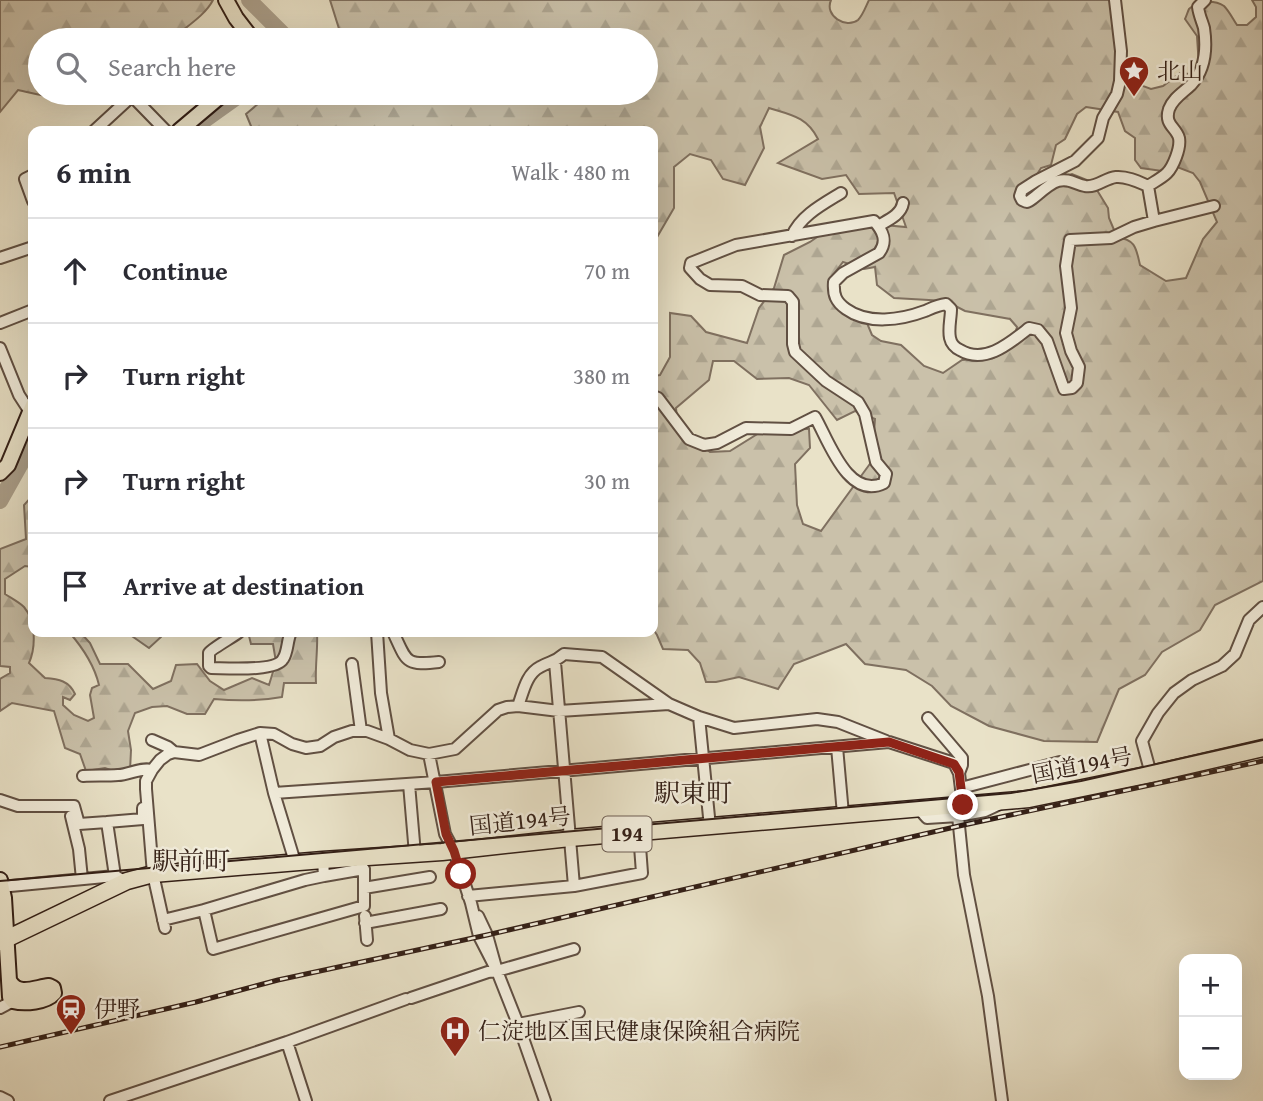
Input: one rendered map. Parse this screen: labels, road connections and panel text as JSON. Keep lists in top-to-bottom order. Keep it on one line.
{"streets":{"highway":["国道194号","194"]},"districts":["駅東町","駅前町"],"places":{"place":["北山"],"station":["伊野"],"hospital":["仁淀地区国民健康保険組合病院"]},"page":{"search":"Search here","heading":["6 min","Walk · 480 m"],"list":[["Continue","70 m"],["Turn right","380 m"],["Turn right","30 m"],"Arrive at destination"],"map_buttons":["+","−"]}}
